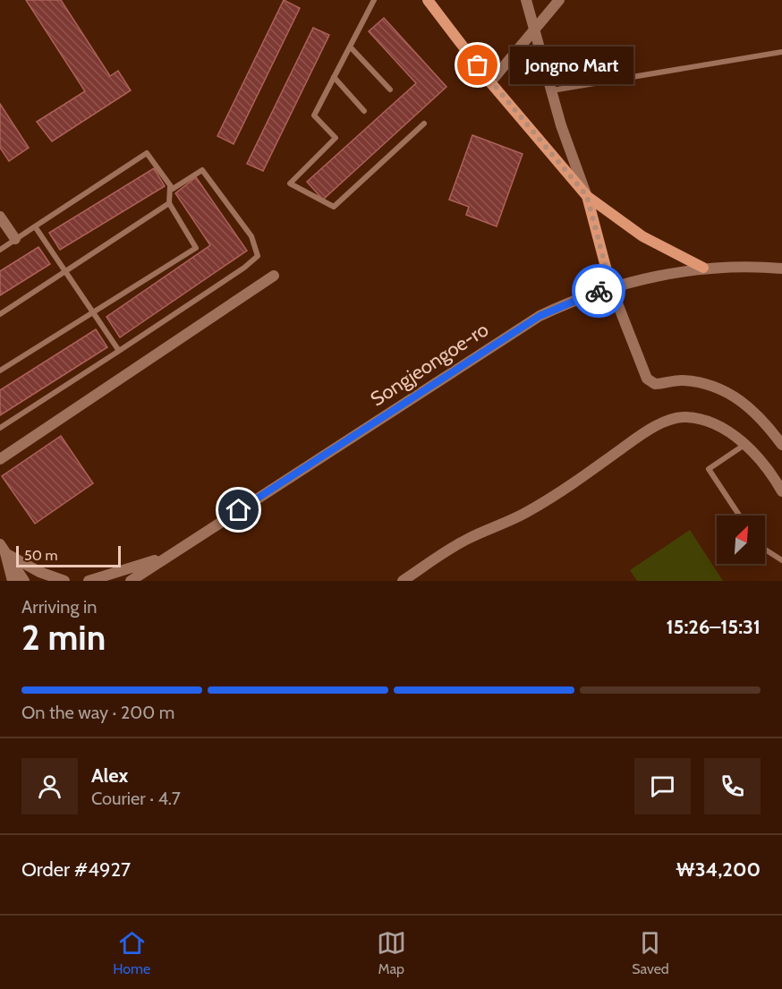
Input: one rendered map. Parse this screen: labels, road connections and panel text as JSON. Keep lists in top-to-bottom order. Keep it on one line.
{"streets":{"street":["Songjeongoe-ro"]},"places":["Jongno Mart"],"scale_bar":"50 m","north":"top right","page":{"bubble":"Jongno Mart","scale":"50 m","heading":["2 min","Arriving in","15:26–15:31"],"panel":["Alex","Courier · 4.7","Order #4927","₩34,200"],"bar":"On the way · 200 m","tabs":["Home","Map","Saved"]}}
